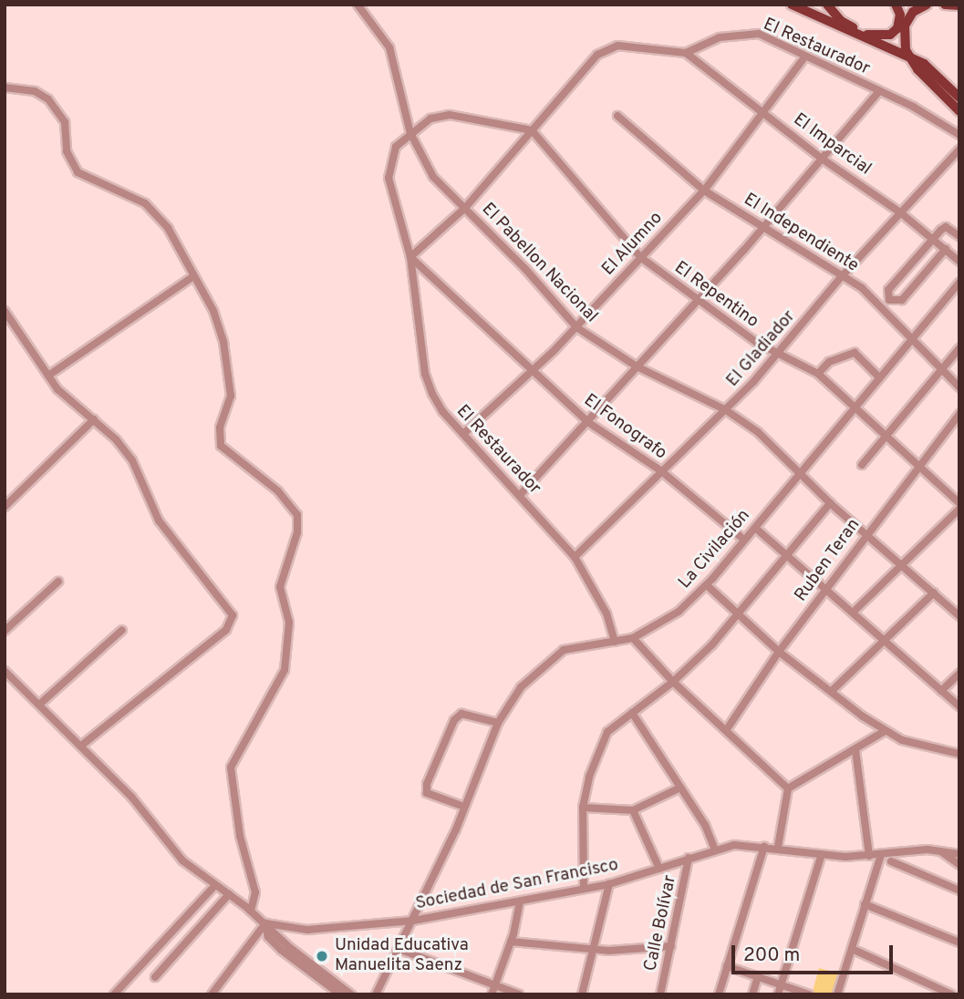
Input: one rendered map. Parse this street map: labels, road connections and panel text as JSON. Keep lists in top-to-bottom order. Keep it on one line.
{"streets":{"street":["El Restaurador","El Imparcial","El Independiente","El Alumno","El Pabellon Nacional","El Repentino","El Gladiador","El Fonografo","La Civilación","Ruben Teran","Sociedad de San Francisco","Calle Bolívar"]},"crossings":[["El Restaurador","El Imparcial"],["El Restaurador","El Alumno"],["El Restaurador","El Pabellon Nacional"],["El Restaurador","El Repentino"],["El Restaurador","El Gladiador"],["El Restaurador","El Fonografo"],["El Restaurador","La Civilación"],["El Imparcial","El Alumno"],["El Imparcial","El Gladiador"],["El Independiente","El Alumno"],["El Independiente","El Gladiador"],["El Independiente","La Civilación"],["El Alumno","El Pabellon Nacional"],["El Alumno","El Repentino"],["El Alumno","El Fonografo"],["El Pabellon Nacional","El Gladiador"],["El Pabellon Nacional","La Civilación"],["El Pabellon Nacional","Ruben Teran"],["El Repentino","El Gladiador"],["El Repentino","La Civilación"],["El Repentino","Ruben Teran"],["El Gladiador","El Fonografo"],["El Fonografo","La Civilación"],["La Civilación","Sociedad de San Francisco"],["Sociedad de San Francisco","Calle Bolívar"]],"places":["Unidad Educativa Manuelita Saenz"],"scale_bar":"200 m"}
